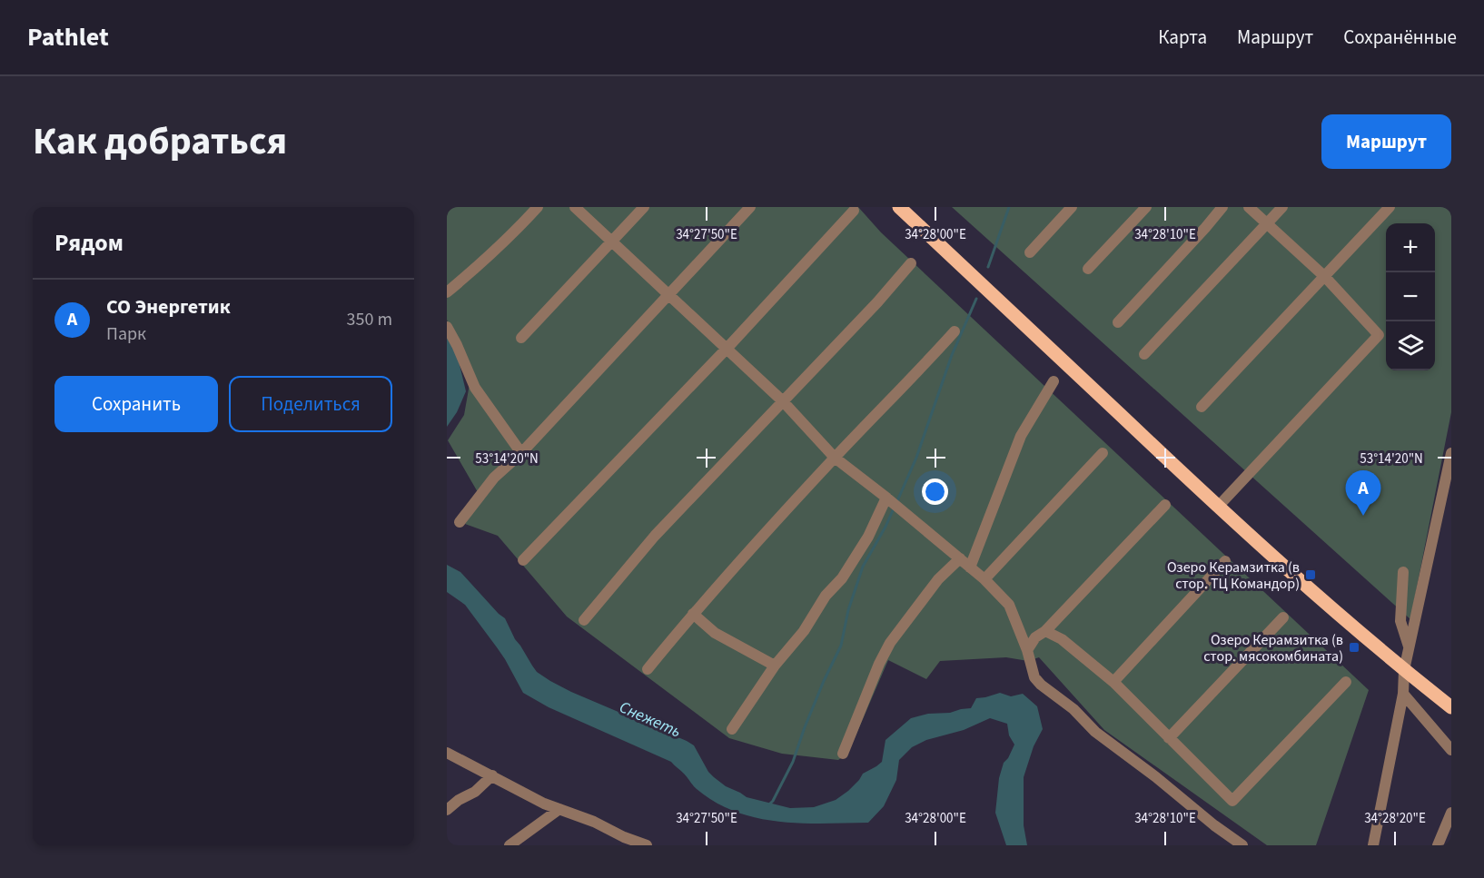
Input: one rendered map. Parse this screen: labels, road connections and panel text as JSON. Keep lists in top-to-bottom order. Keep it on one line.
{"water":["Снежеть"],"places":{"transit":["Озеро Керамзитка (в стор. ТЦ Командор)","Озеро Керамзитка (в стор. мясокомбината)"]},"page":{"header":"Pathlet","nav":["Карта","Маршрут","Сохранённые"],"title":"Как добраться","buttons":["Маршрут",["Сохранить","Поделиться"]],"heading":"Рядом","map_buttons":["+","−"],"list":[{"mark":"A","name":"СО Энергетик","note":"Парк","value":"350 m"}],"pins":"A"},"coordinates":["34°27'50\"E","34°28'00\"E","34°28'10\"E","53°14'20\"N","34°28'20\"E"]}
